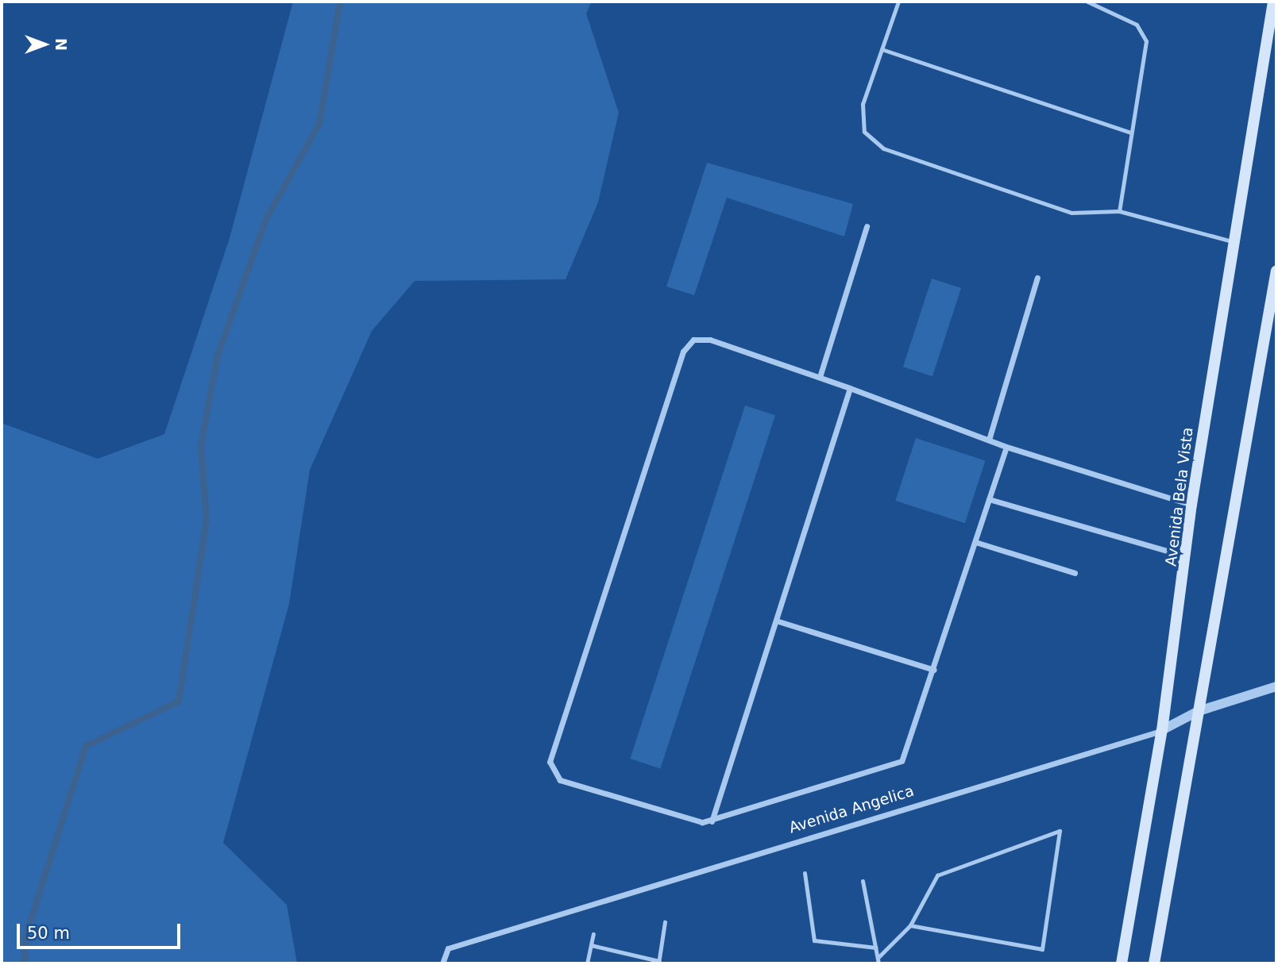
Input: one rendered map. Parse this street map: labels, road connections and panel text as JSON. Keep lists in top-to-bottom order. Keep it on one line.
{"streets":{"main road":["Avenida Bela Vista"],"street":["Avenida Angelica"]},"crossings":[["Avenida Bela Vista","Avenida Angelica"]],"scale_bar":"50 m","north":"right"}
